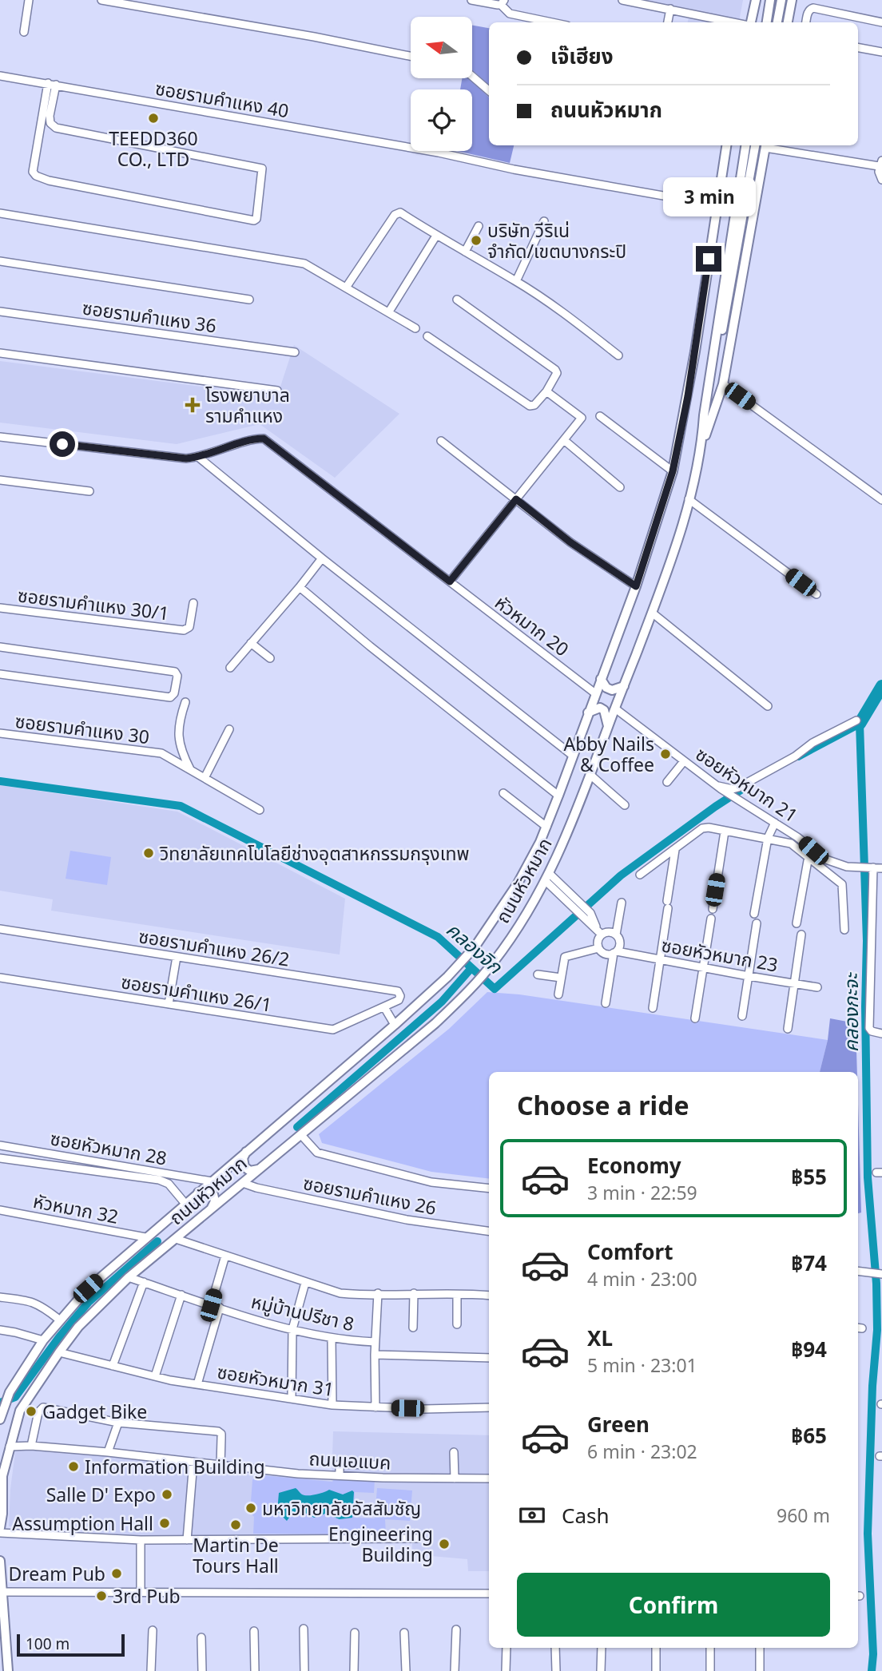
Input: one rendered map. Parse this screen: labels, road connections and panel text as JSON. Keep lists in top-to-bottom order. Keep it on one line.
{"streets":{"main road":["ถนนหัวหมาก"],"street":["ซอยรามคำแหง 40","ซอยรามคำแหง 36","ซอยรามคำแหง 30/1","หัวหมาก 20","ซอยรามคำแหง 30","ซอยหัวหมาก 21","ซอยรามคำแหง 26/2","ซอยหัวหมาก 23","ซอยรามคำแหง 26/1","ซอยหัวหมาก 28","ซอยรามคำแหง 26","หัวหมาก 32","หมู่บ้านปรีชา 8","ซอยหัวหมาก 31","ถนนเอแบค"]},"crossings":[["ซอยรามคำแหง 40","ถนนหัวหมาก"],["หัวหมาก 20","ถนนหัวหมาก"],["ซอยหัวหมาก 21","ถนนหัวหมาก"],["ถนนหัวหมาก","ซอยหัวหมาก 28"],["ถนนหัวหมาก","ซอยรามคำแหง 26"],["ถนนหัวหมาก","หัวหมาก 32"],["ถนนหัวหมาก","หมู่บ้านปรีชา 8"],["ถนนหัวหมาก","ซอยหัวหมาก 31"],["ถนนหัวหมาก","ถนนเอแบค"],["ซอยรามคำแหง 26/2","ซอยรามคำแหง 26/1"],["หมู่บ้านปรีชา 8","ซอยหัวหมาก 31"]],"water":["คลองจิก","คลองกะจะ"],"places":{"other":["TEEDD360 CO., LTD","บริษัท วีริเน่ จำกัด/เขตบางกระปิ","Abby Nails & Coffee","วิทยาลัยเทคโนโลยีช่างอุตสาหกรรมกรุงเทพ","Gadget Bike","Information Building","Salle D' Expo","มหาวิทยาลัยอัสสัมชัญ","Assumption Hall","Martin De Tours Hall","Engineering Building","Dream Pub","3rd Pub"],"health":["โรงพยาบาล รามคำแหง"]},"scale_bar":"100 m","north":"left","page":{"banner":["เจ๊เฮียง","ถนนหัวหมาก"],"bubble":"3 min","heading":"Choose a ride","list":[{"name":"Economy","note":"3 min · 22:59","value":"฿55"},{"name":"Comfort","note":"4 min · 23:00","value":"฿74"},{"name":"XL","note":"5 min · 23:01","value":"฿94"},{"name":"Green","note":"6 min · 23:02","value":"฿65"}],"pay":["Cash","960 m"],"buttons":"Confirm","scale":"100 m"}}
